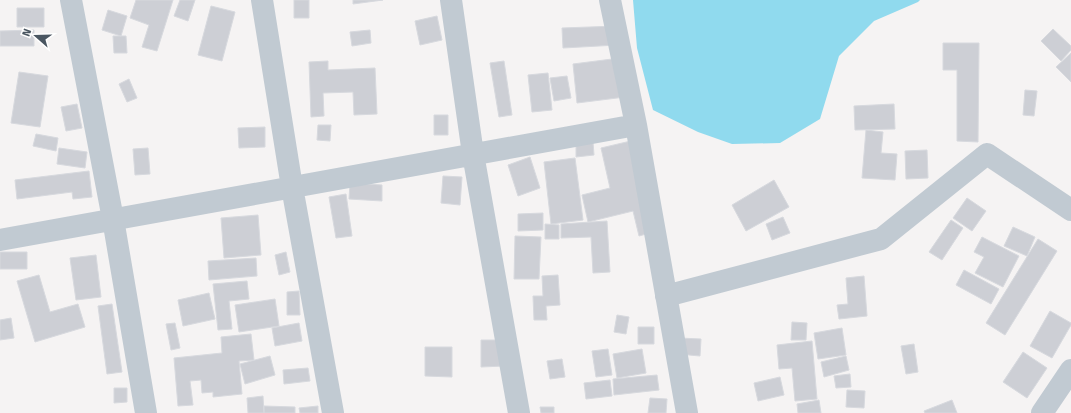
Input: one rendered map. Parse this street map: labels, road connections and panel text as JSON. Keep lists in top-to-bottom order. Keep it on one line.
{"north":"left"}
